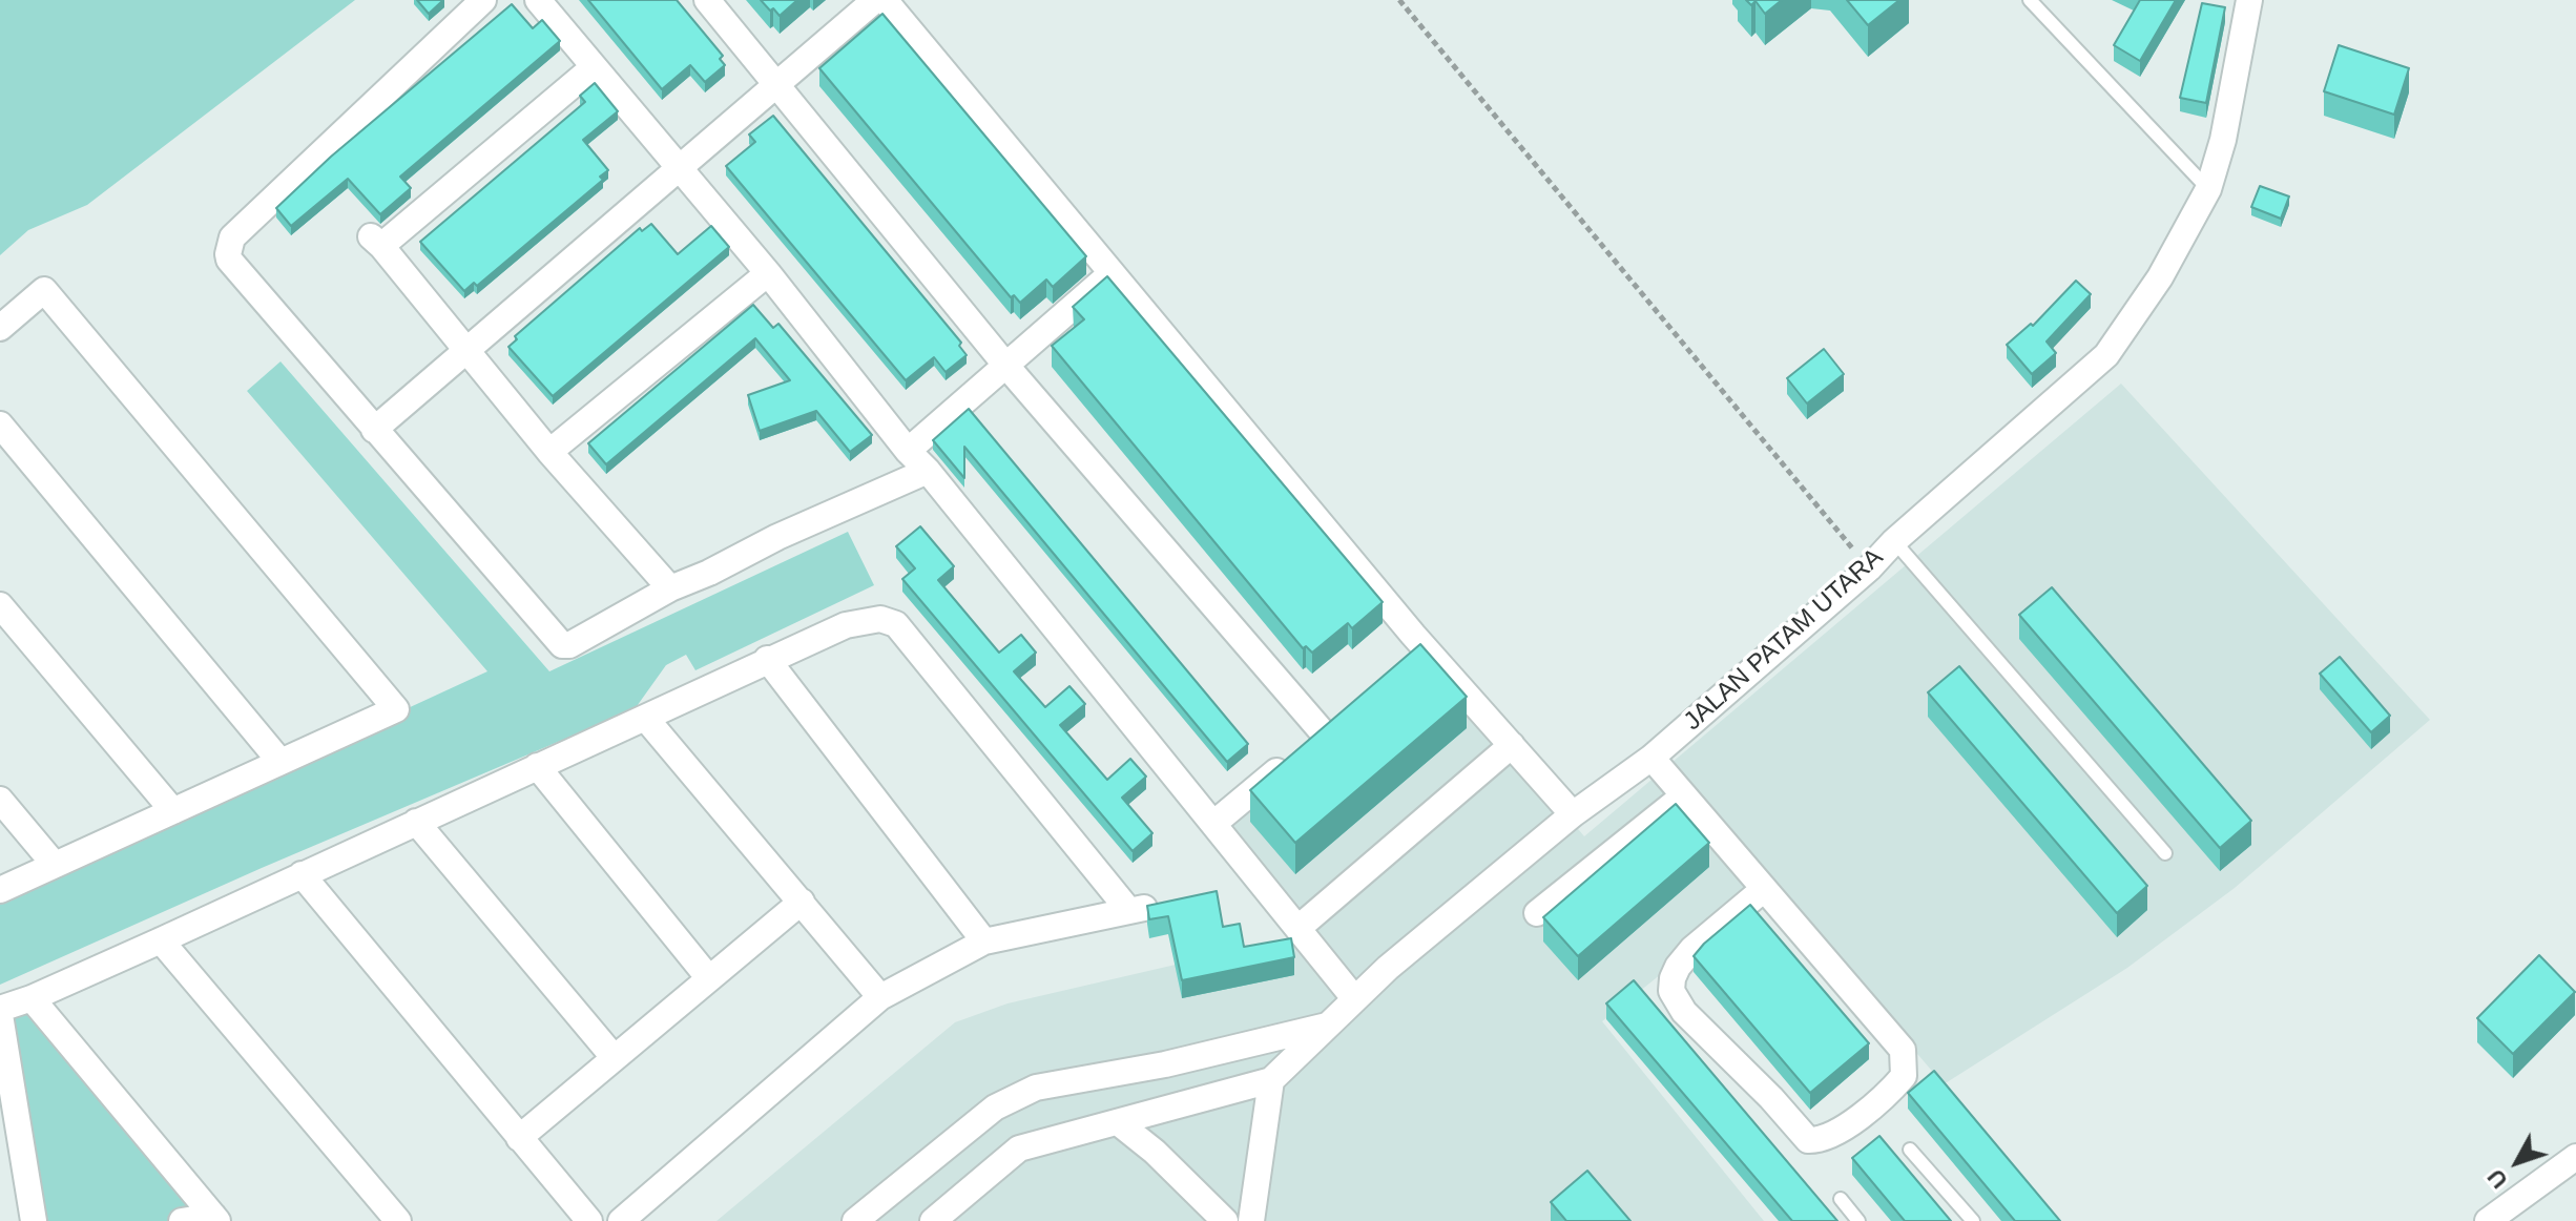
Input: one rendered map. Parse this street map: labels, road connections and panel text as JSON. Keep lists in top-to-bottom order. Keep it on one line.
{"streets":{"street":["JALAN PATAM UTARA"]},"north":"bottom left"}
